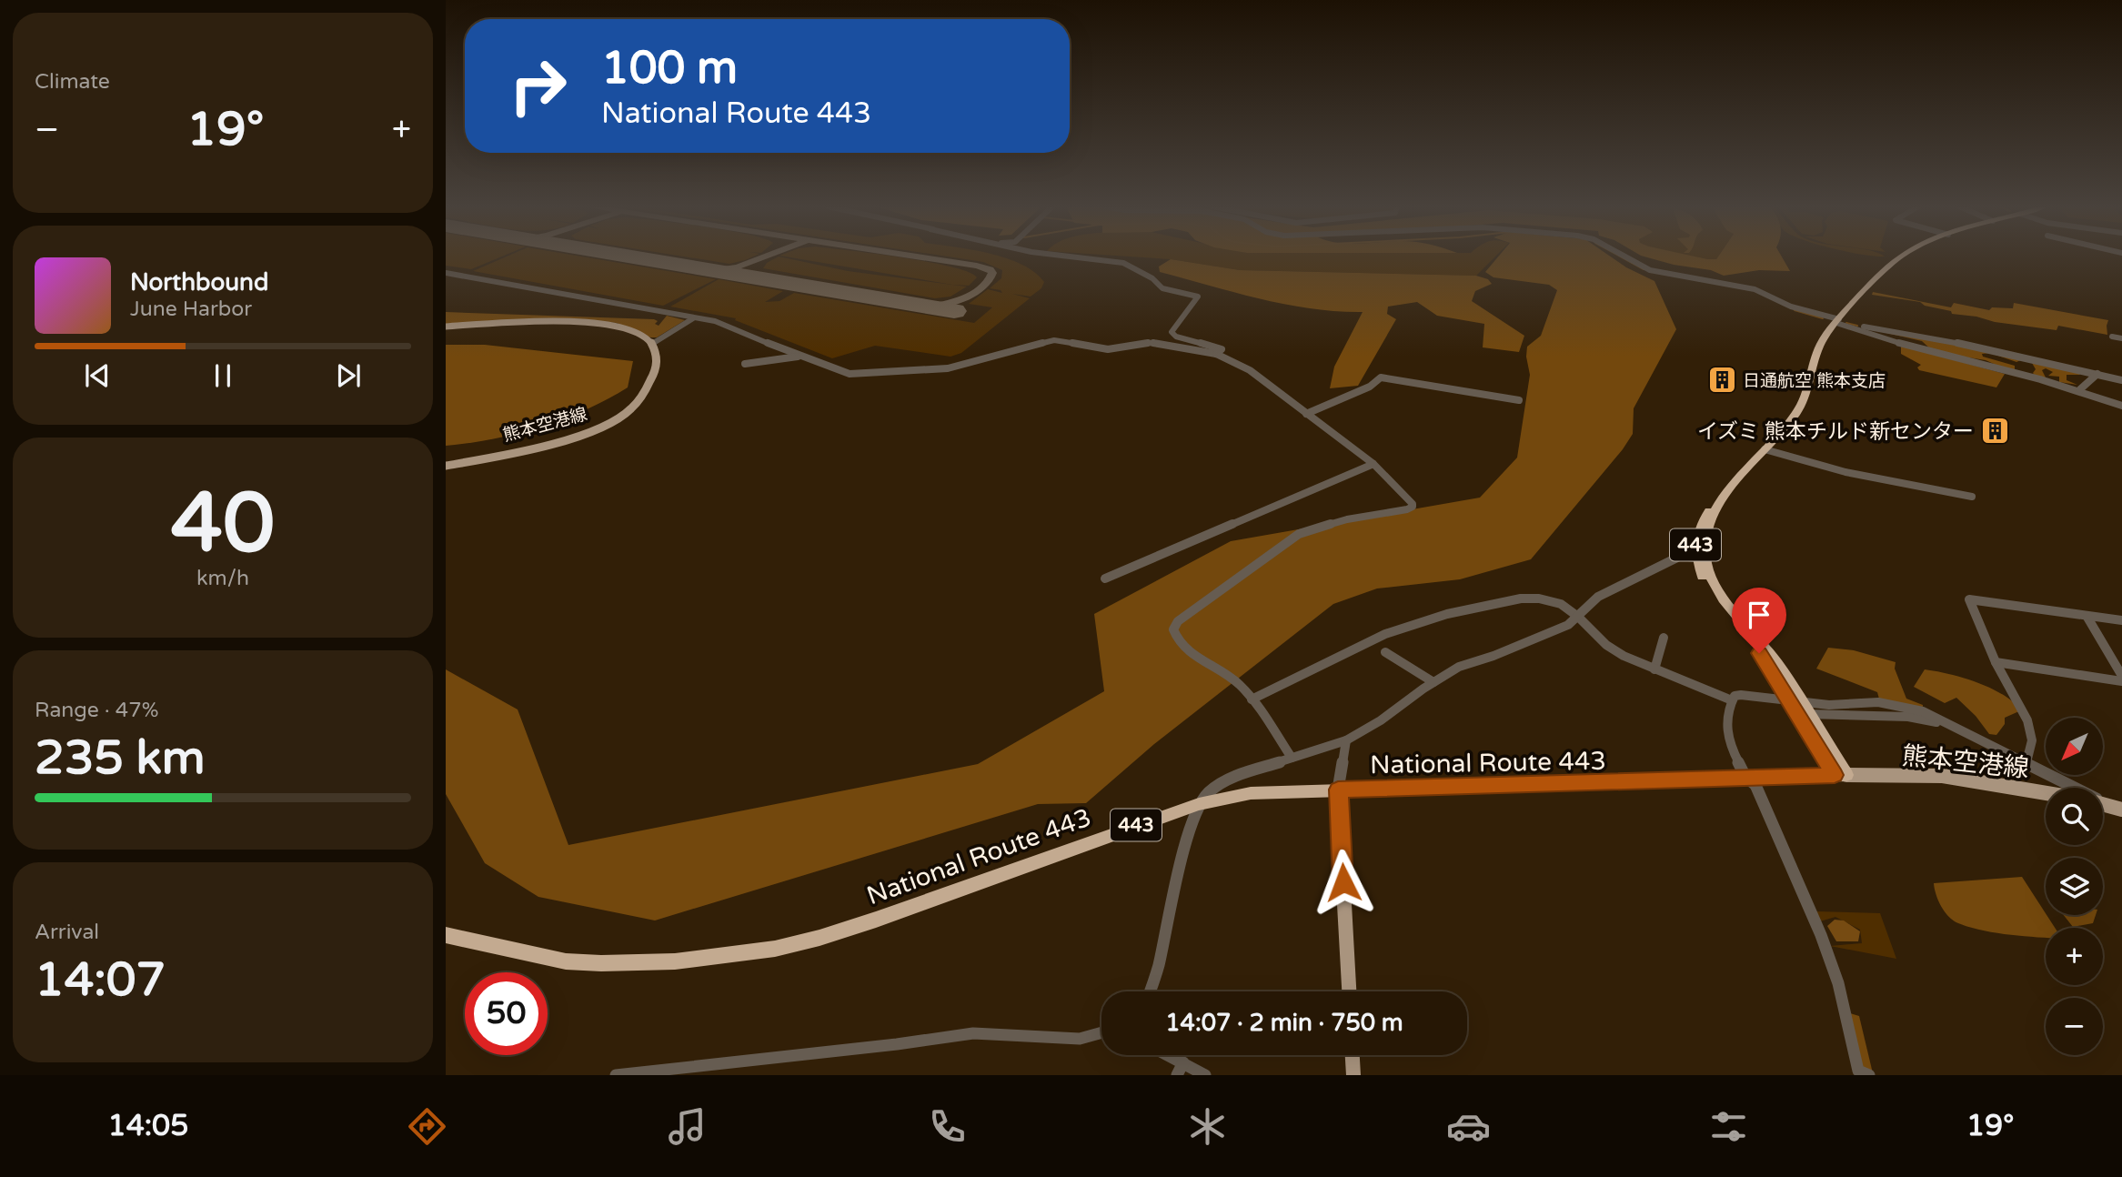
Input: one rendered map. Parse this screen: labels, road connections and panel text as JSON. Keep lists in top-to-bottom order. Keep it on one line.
{"streets":{"highway":["443","National Route 443"],"main road":["熊本空港線"]},"crossings":[["熊本空港線","443"],["熊本空港線","National Route 443"],["443","National Route 443"]],"places":{"building":["日通航空 熊本支店","イズミ 熊本チルド新センター"]},"north":"bottom left","page":{"tile":["Climate",["40","km/h"],["Range · 47%","235 km"],["Arrival","14:07"]],"turn":["100 m","National Route 443"],"heat":["−","19°","+"],"song":["Northbound","June Harbor"],"map_buttons":["+","−"],"limit":"50","trip":"14:07 · 2 min · 750 m","tabs":["14:05","19°"]}}
